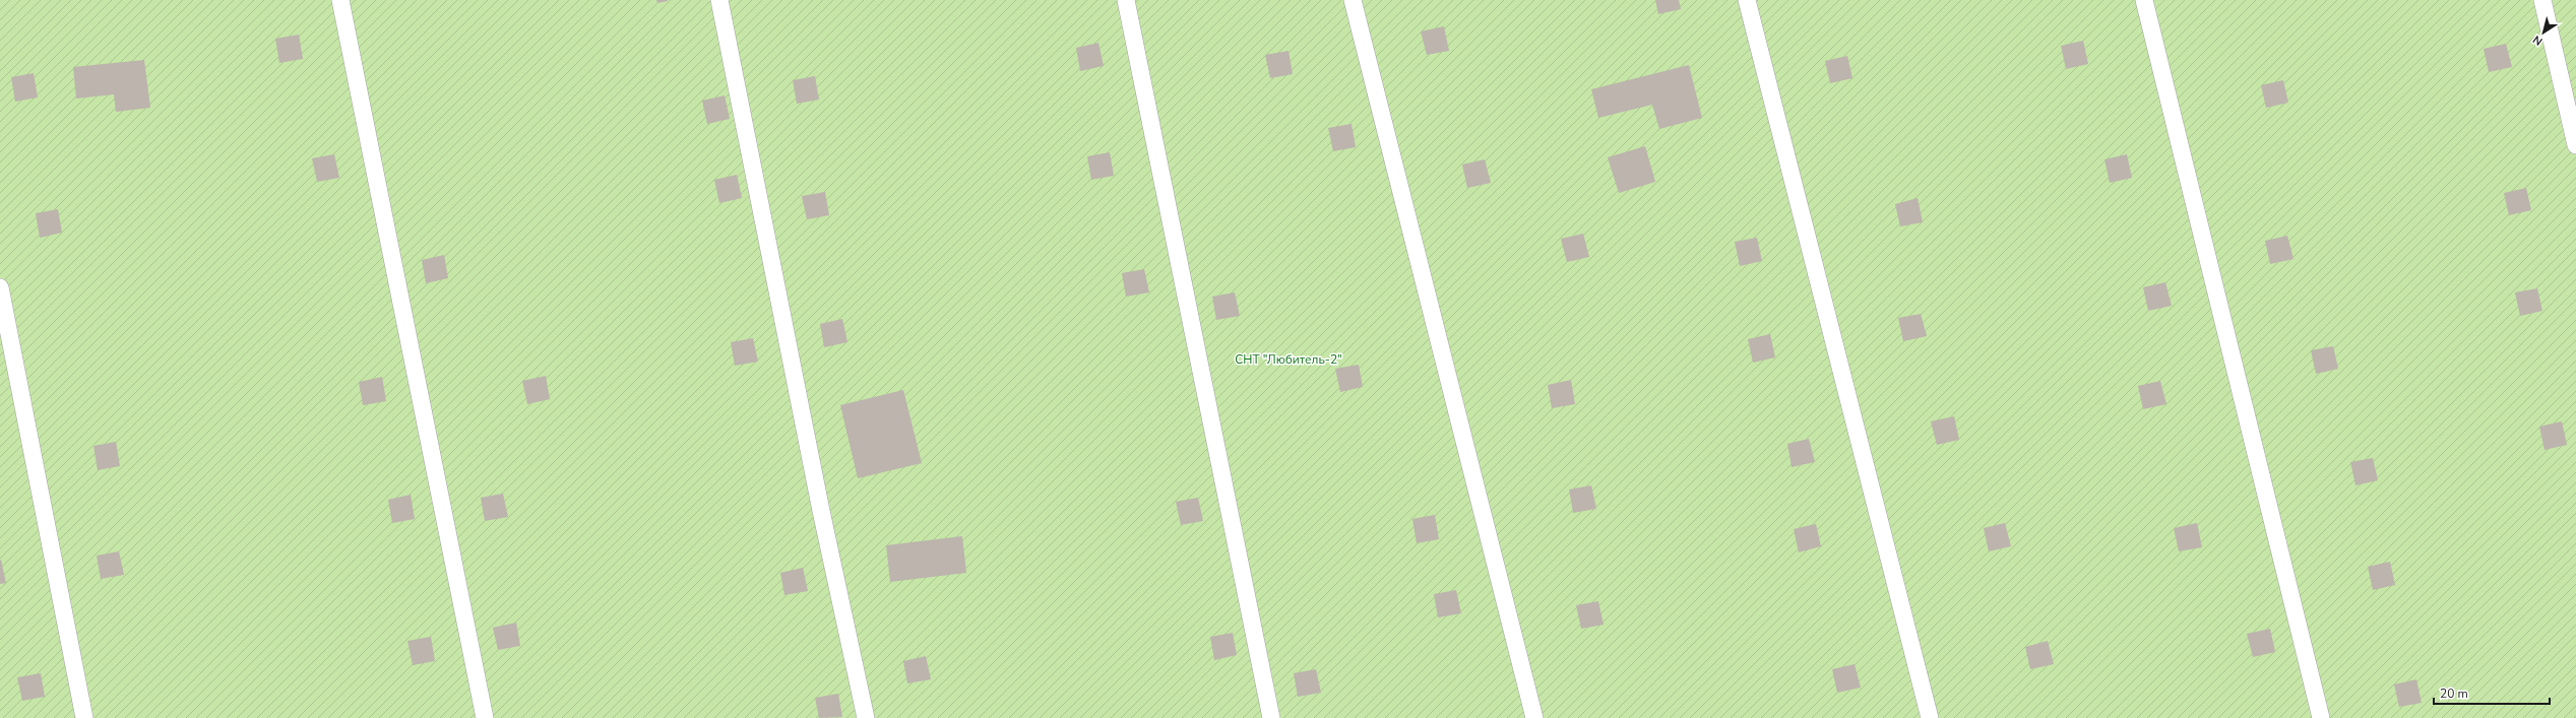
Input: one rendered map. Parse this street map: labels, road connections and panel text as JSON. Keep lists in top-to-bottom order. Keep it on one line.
{"parks":["СНТ \"Любитель-2\""],"scale_bar":"20 m","north":"bottom left"}
